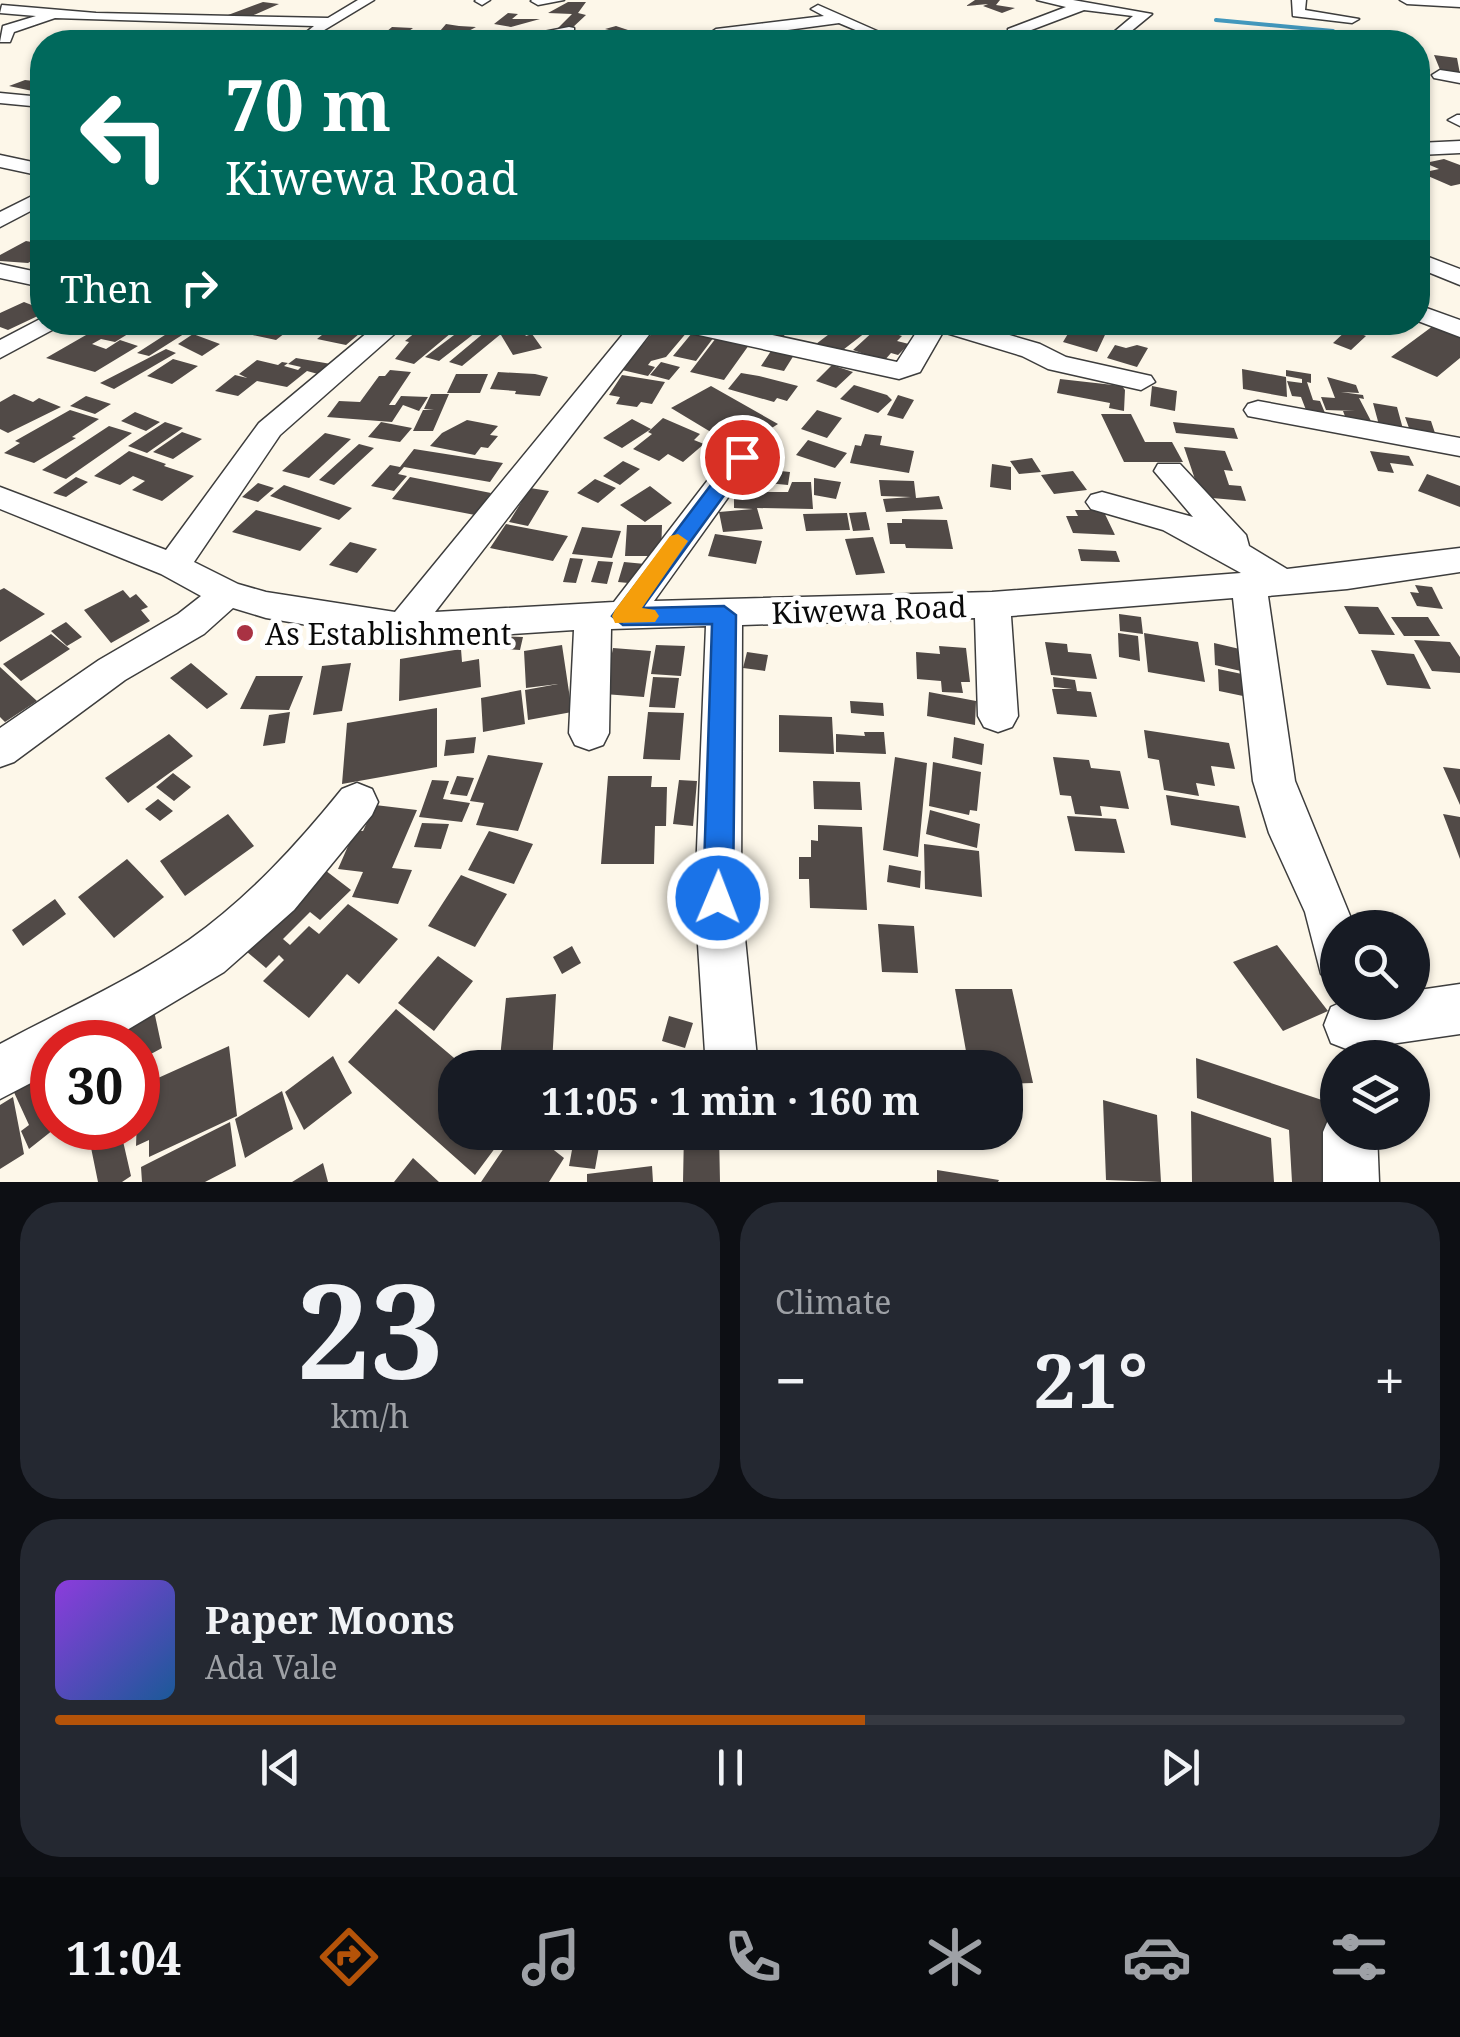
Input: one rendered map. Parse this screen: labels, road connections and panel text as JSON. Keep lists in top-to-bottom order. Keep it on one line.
{"streets":{"street":["Kiwewa Road"]},"places":["As Establishment"],"page":{"turn":["70 m","Kiwewa Road"],"then":"Then","limit":"30","trip":"11:05 · 1 min · 160 m","tile":[["23","km/h"],"Climate"],"heat":["−","21°","+"],"song":["Paper Moons","Ada Vale"],"tabs":"11:04"}}
